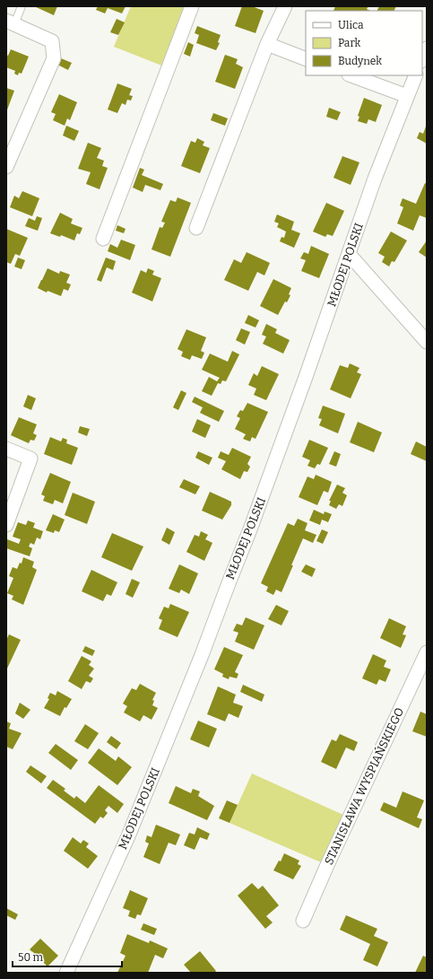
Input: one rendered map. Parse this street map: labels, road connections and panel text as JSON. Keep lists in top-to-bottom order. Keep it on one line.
{"streets":{"street":["MŁODEJ POLSKI","STANISŁAWA WYSPIAŃSKIEGO"]},"legend":["Ulica","Park","Budynek"],"scale_bar":"50 m"}
